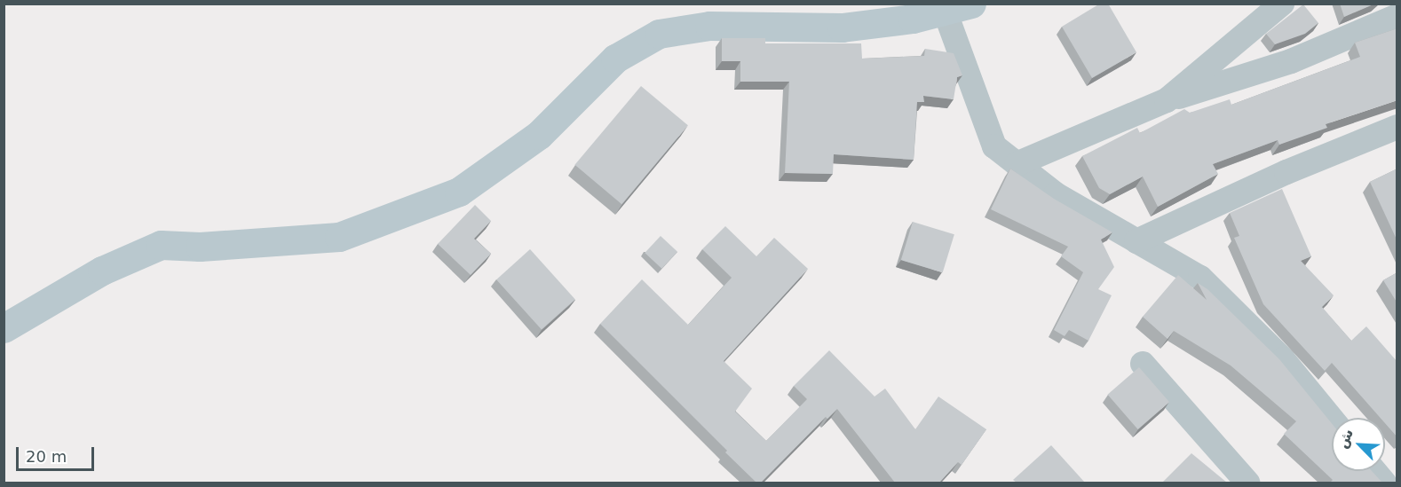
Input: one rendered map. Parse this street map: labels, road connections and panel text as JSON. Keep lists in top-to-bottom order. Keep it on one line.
{"scale_bar":"20 m","north":"top left"}
